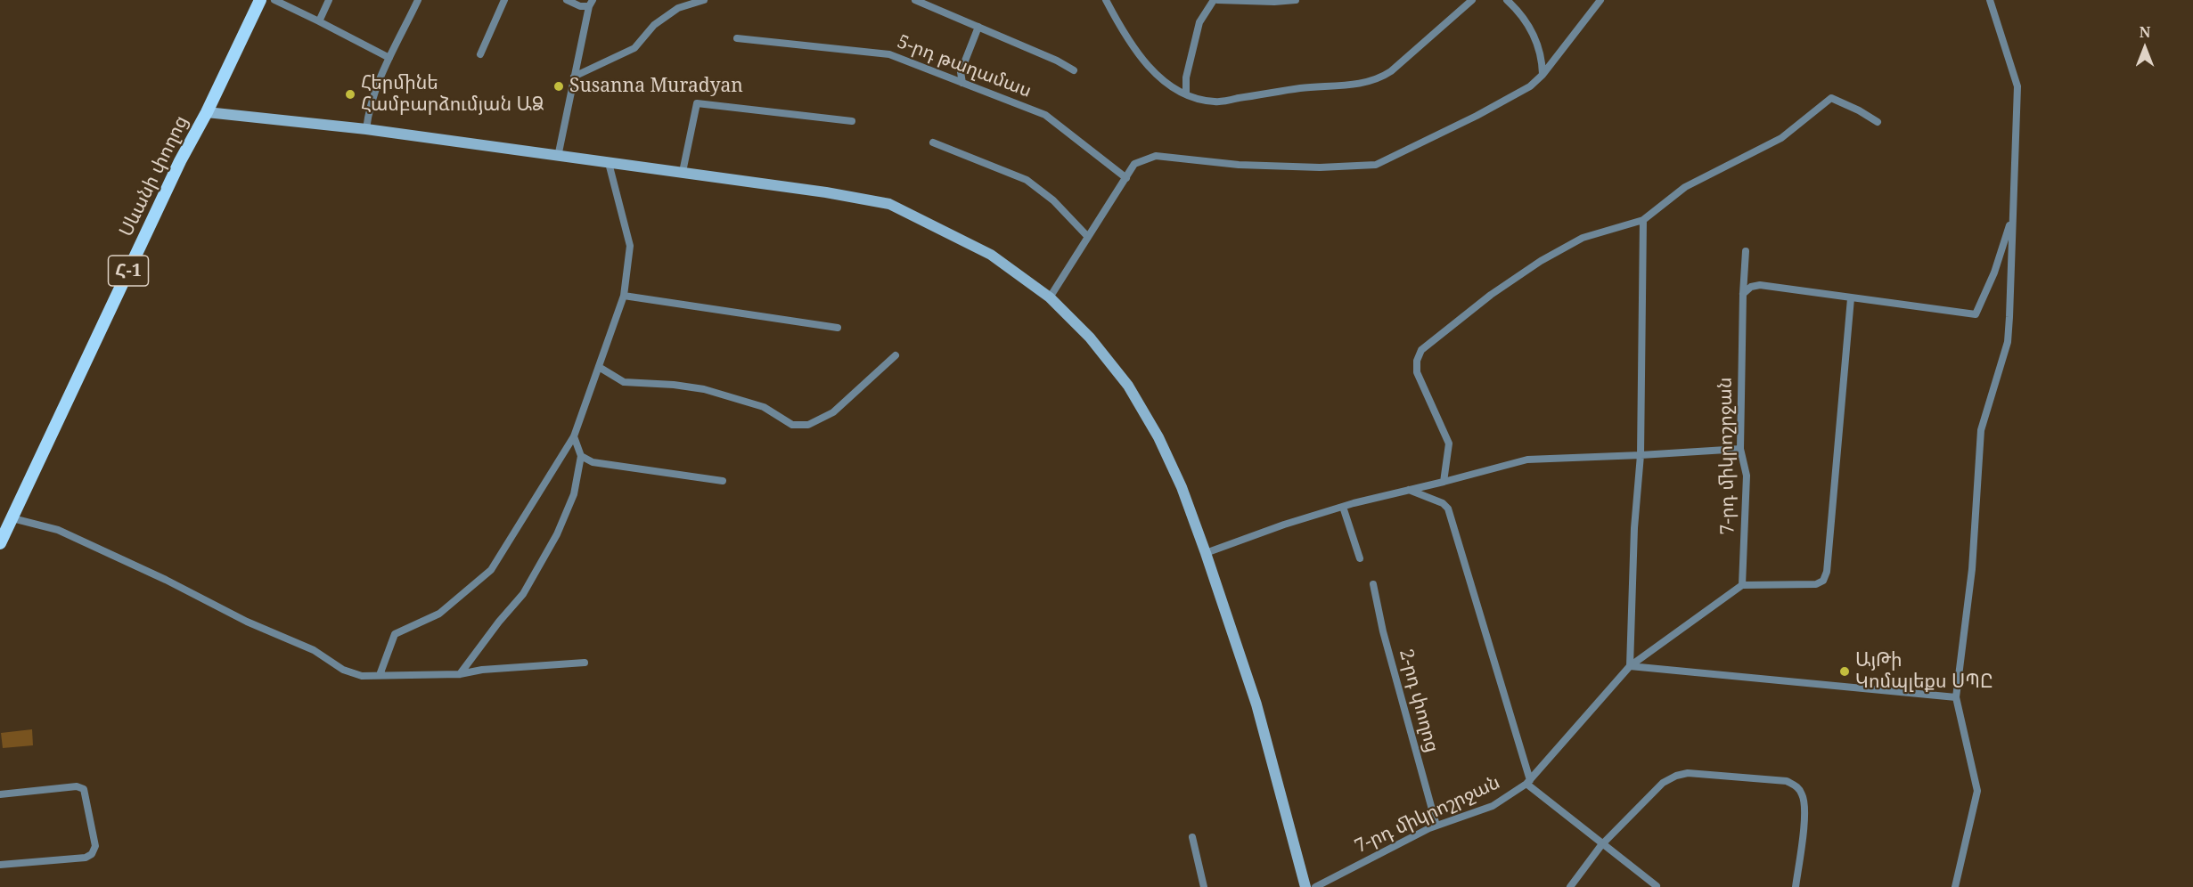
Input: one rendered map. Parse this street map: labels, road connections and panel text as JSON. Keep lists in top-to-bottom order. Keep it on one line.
{"streets":{"main road":["Սևանի փողոց","Հ-1"],"street":["5-րդ թաղամաս","7-րդ միկրոշրջան","2-րդ փողոց"]},"crossings":[["7-րդ միկրոշրջան","2-րդ փողոց"]],"places":["Susanna Muradyan","Հերմինե Համբարձումյան ԱՁ","ԱյԹի Կոմպլեքս ՍՊԸ"],"north":"top"}
